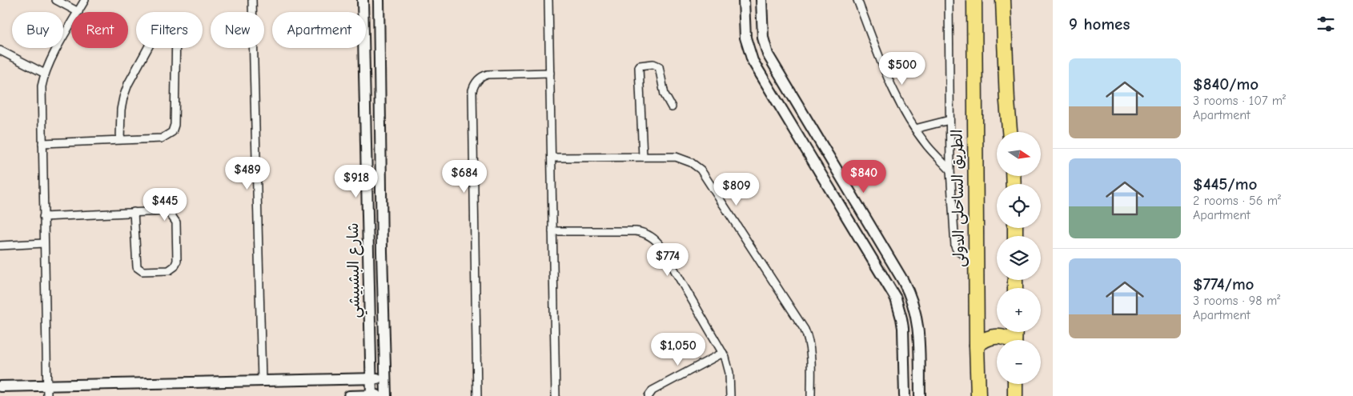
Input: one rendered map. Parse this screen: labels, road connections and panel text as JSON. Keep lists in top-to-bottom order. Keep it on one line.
{"streets":{"highway":["الطريق الساحلى الدولى"],"street":["شارع البشبيشي"]},"north":"right","page":{"heading":"9 homes","chip":["Buy","Rent","Filters","New","Apartment"],"list":[{"name":"$840/mo","note":"3 rooms · 107 m² · Apartment"},{"name":"$445/mo","note":"2 rooms · 56 m² · Apartment"},{"name":"$774/mo","note":"3 rooms · 98 m² · Apartment"}],"price":["$500","$489","$684","$840","$918","$809","$445","$774","$1,050"],"map_buttons":["+","−"]}}
